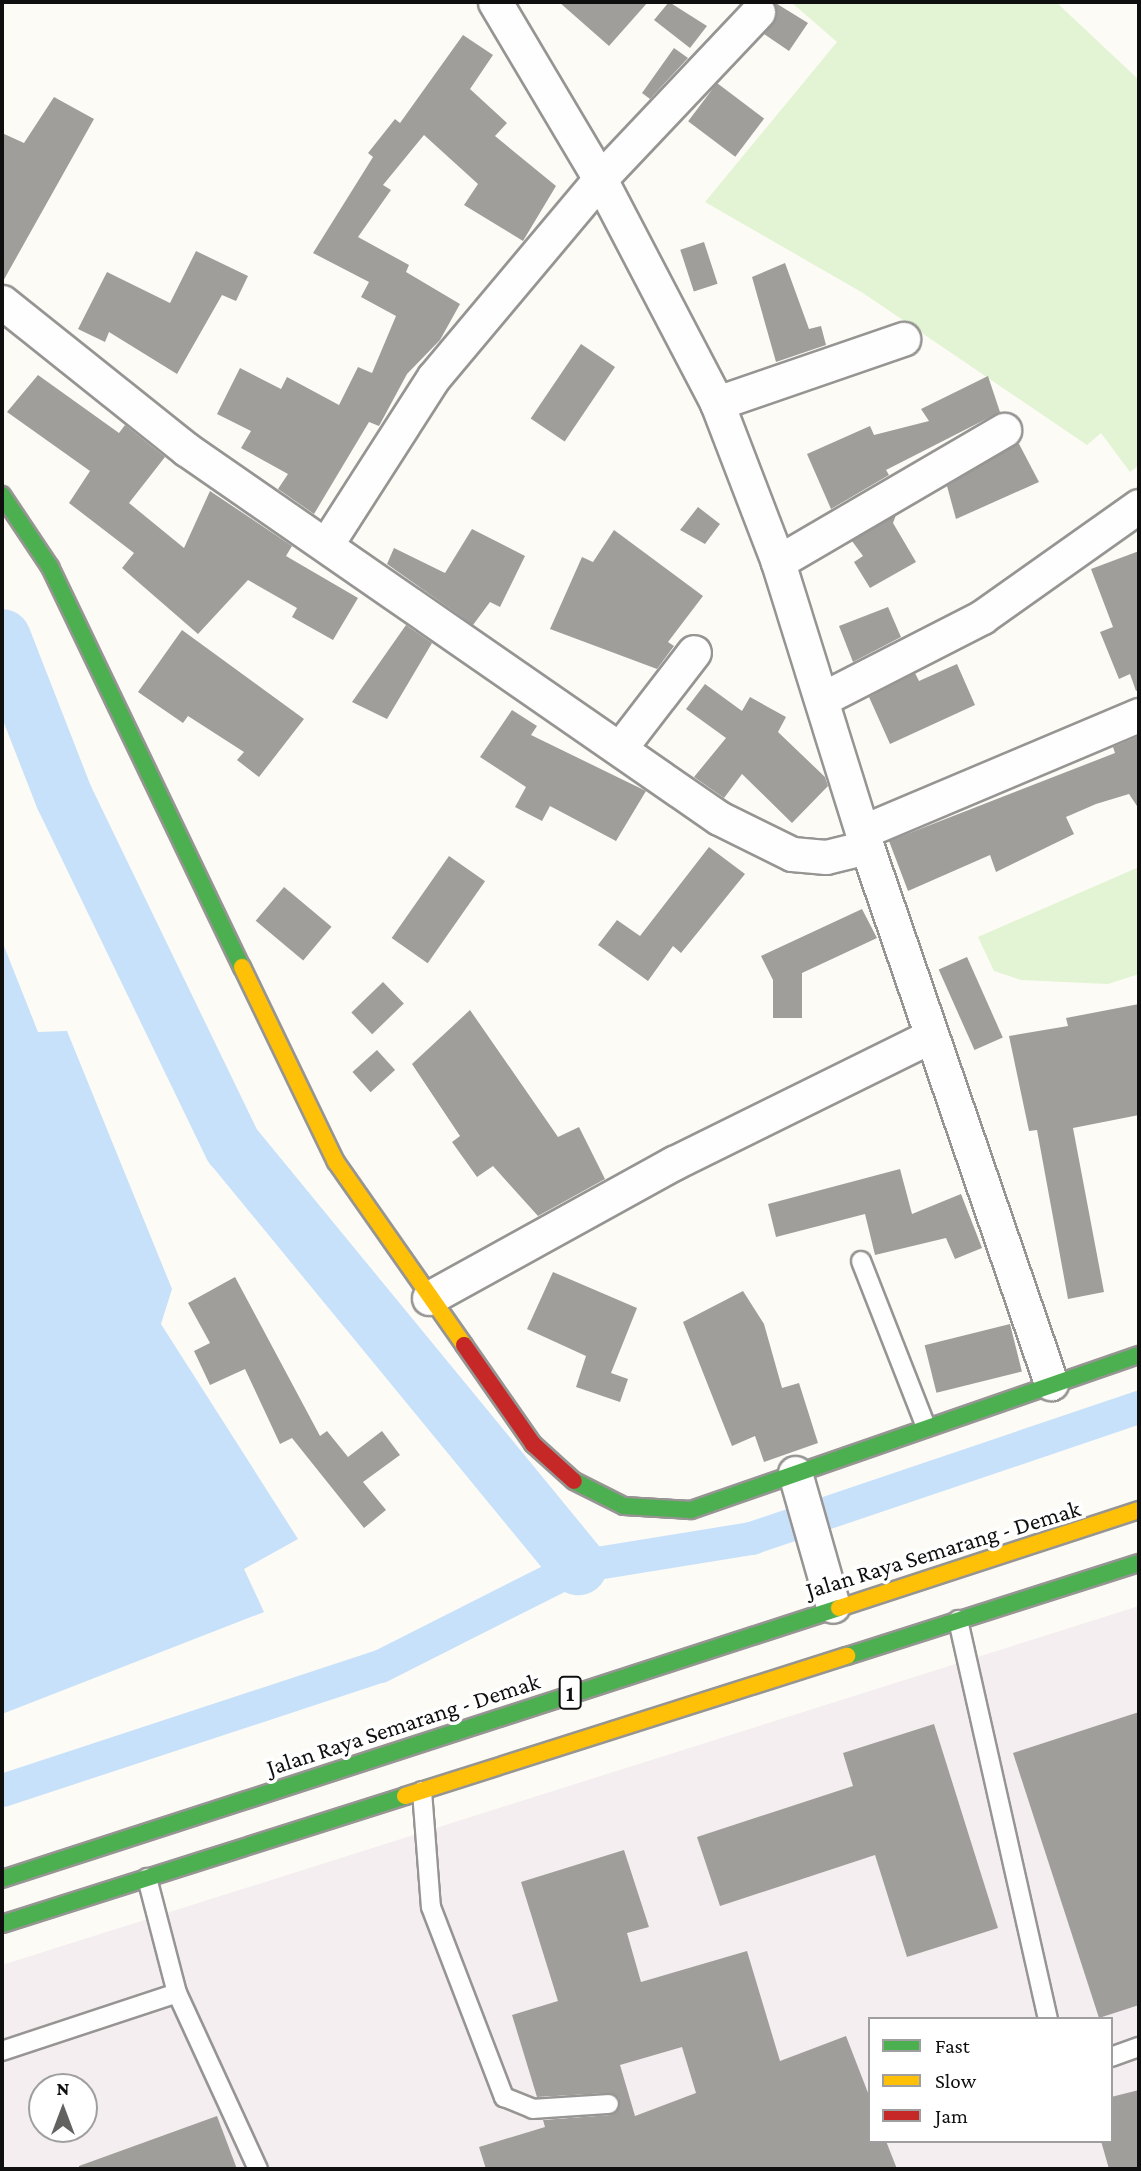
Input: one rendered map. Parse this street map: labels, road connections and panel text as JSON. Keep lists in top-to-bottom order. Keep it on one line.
{"streets":{"main road":["Jalan Raya Semarang - Demak","1"]},"legend":["Fast","Slow","Jam"],"north":"top"}
